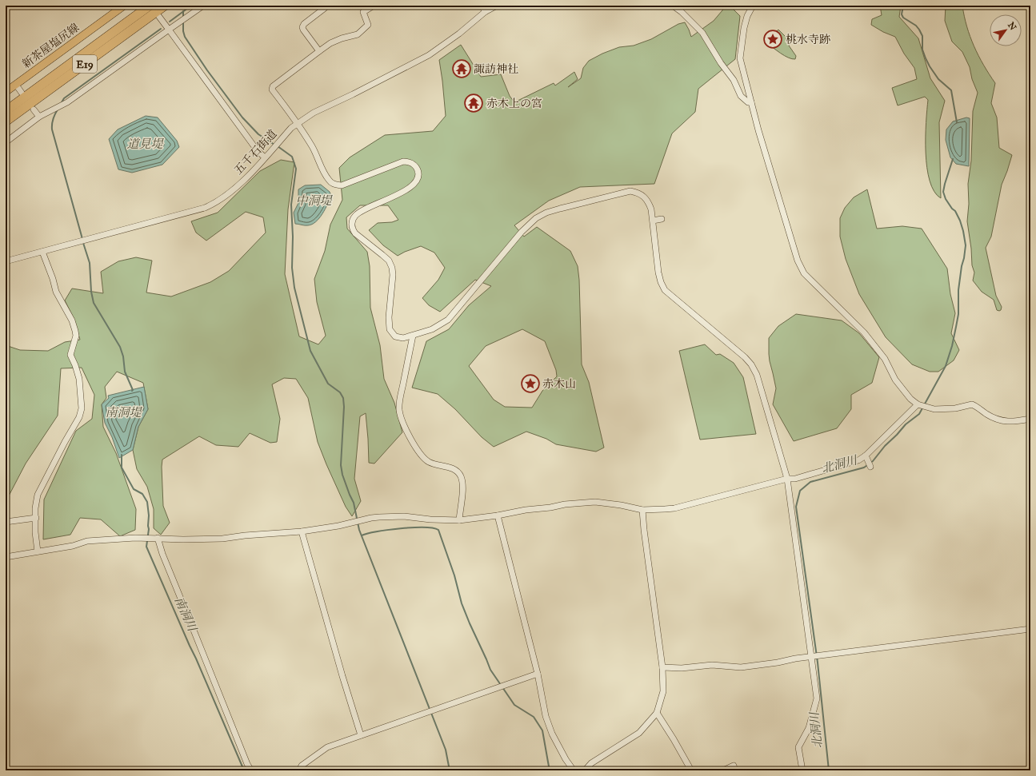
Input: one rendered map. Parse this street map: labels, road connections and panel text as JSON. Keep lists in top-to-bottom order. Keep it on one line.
{"streets":{"highway":["E19"],"main road":["新茶屋塩尻線"],"street":["五千石街道"]},"water":["道見堤","中洞堤","南洞堤","北洞川","南洞川"],"places":{"place":["桃水寺跡","赤木山"],"temple":["諏訪神社","赤木上の宮"]},"north":"top right"}
